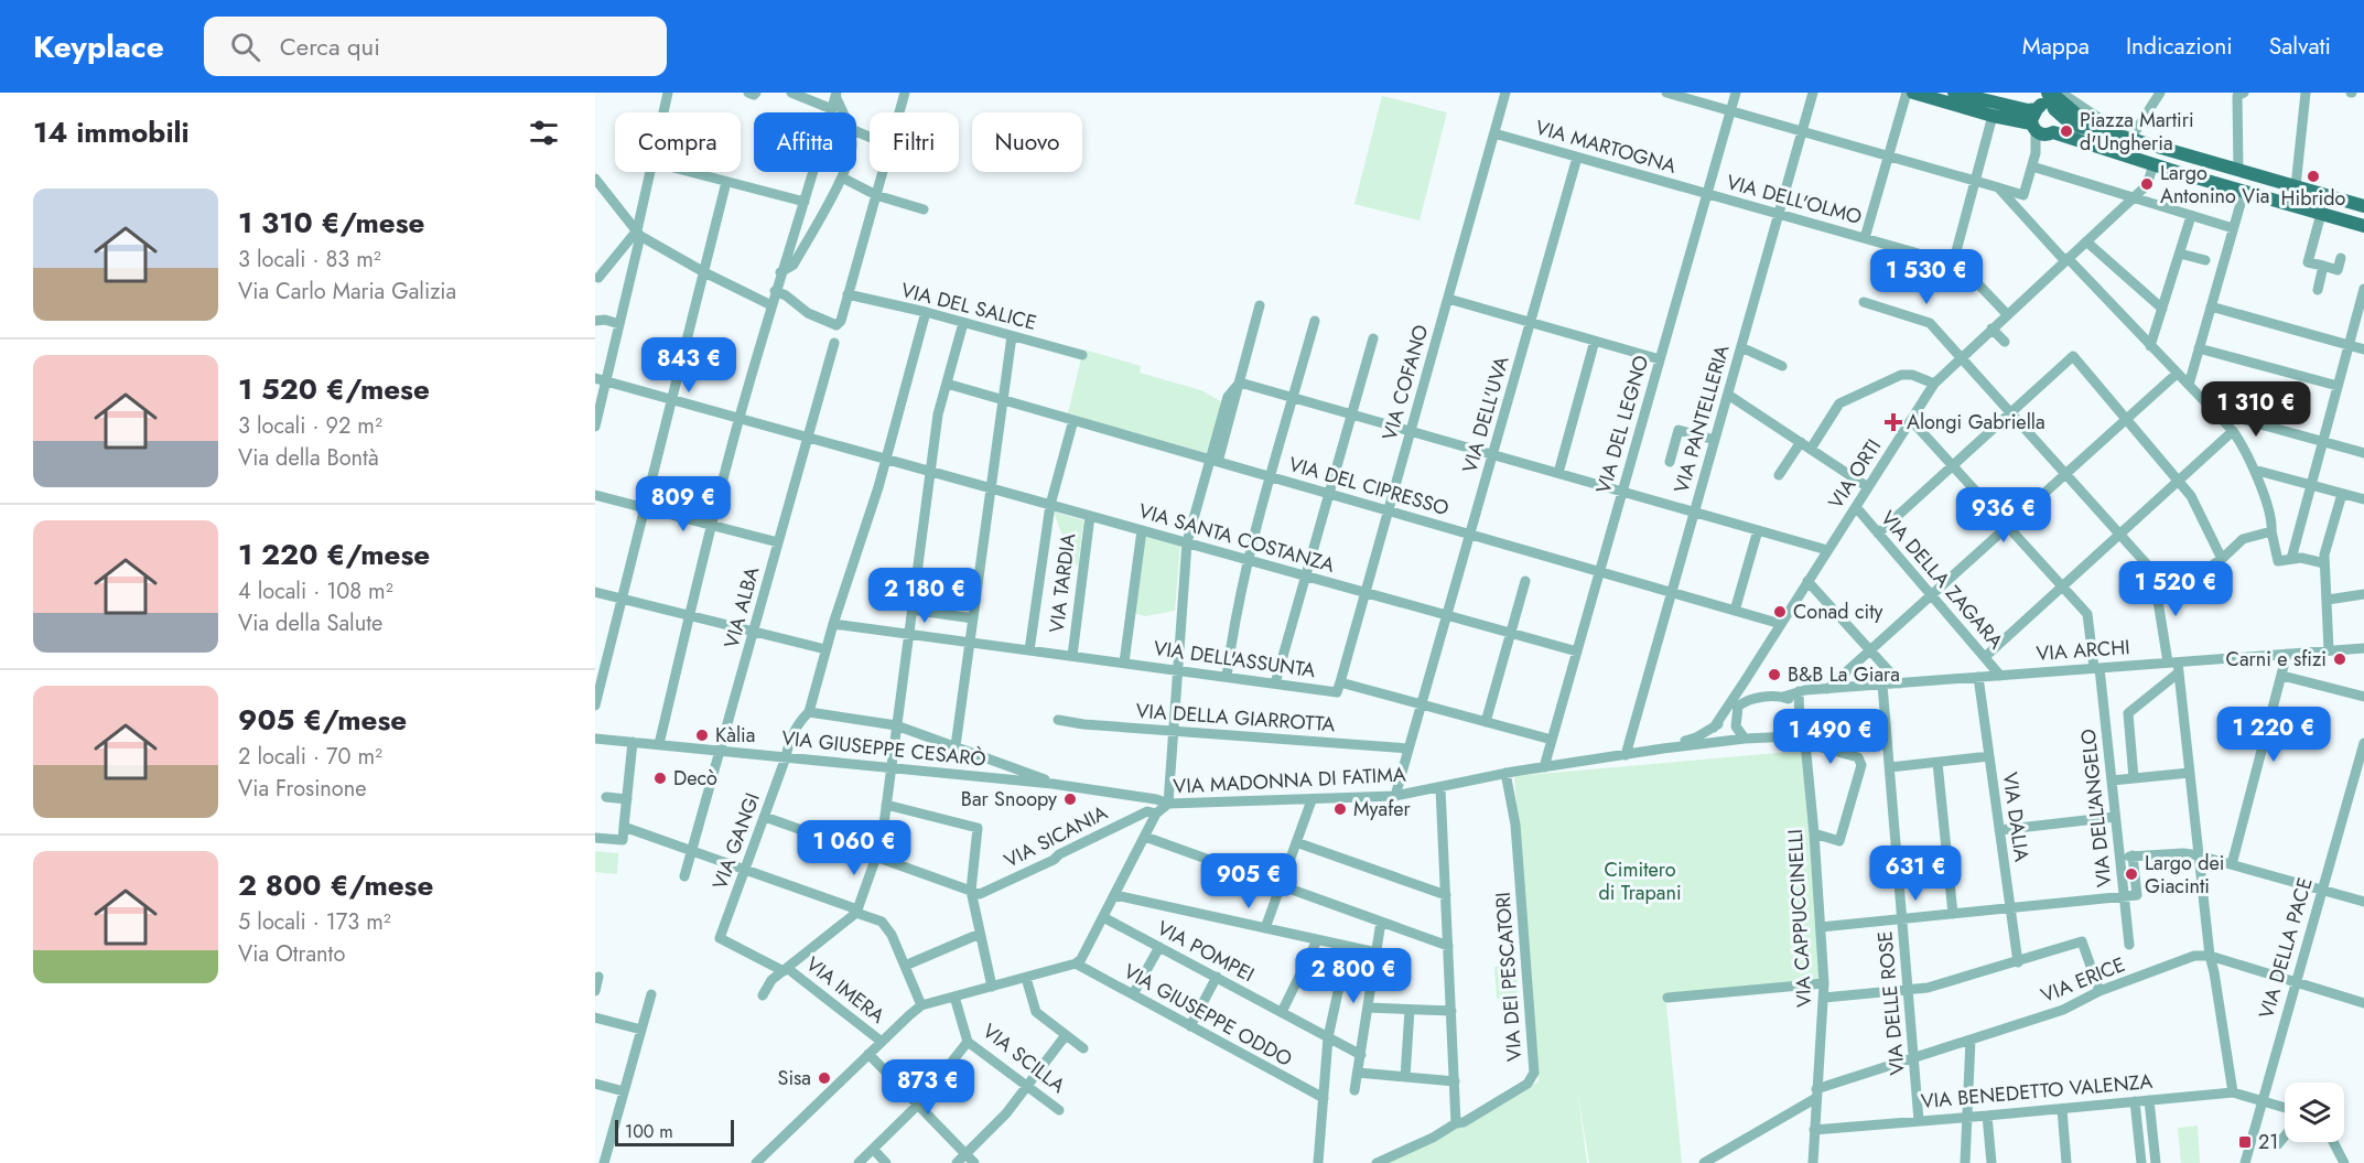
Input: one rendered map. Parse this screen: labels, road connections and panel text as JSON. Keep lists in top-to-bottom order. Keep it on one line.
{"streets":{"street":["VIA MARTOGNA","VIA DELL'OLMO","VIA DEL SALICE","VIA COFANO","VIA DELL'UVA","VIA PANTELLERIA","VIA DEL LEGNO","VIA ORTI","VIA DEL CIPRESSO","VIA SANTA COSTANZA","VIA DELLA ZAGARA","VIA TARDIA","VIA ALBA","VIA ARCHI","VIA DELL'ASSUNTA","VIA DELLA GIARROTTA","VIA GIUSEPPE CESARÒ","VIA MADONNA DI FATIMA","VIA DELL'ANGELO","VIA DALIA","VIA SICANIA","VIA GANGI","VIA CAPPUCCINELLI","VIA DELLA PACE","VIA POMPEI","VIA DEI PESCATORI","VIA ERICE","VIA IMERA","VIA DELLE ROSE","VIA GIUSEPPE ODDO","VIA SCILLA","VIA BENEDETTO VALENZA"]},"crossings":[["VIA MARTOGNA","VIA DELL'OLMO"],["VIA MARTOGNA","VIA COFANO"],["VIA MARTOGNA","VIA DELL'UVA"],["VIA MARTOGNA","VIA DEL LEGNO"],["VIA DELL'OLMO","VIA PANTELLERIA"],["VIA DELL'OLMO","VIA DEL LEGNO"],["VIA DELL'OLMO","VIA ORTI"],["VIA COFANO","VIA DEL CIPRESSO"],["VIA COFANO","VIA SANTA COSTANZA"],["VIA COFANO","VIA DELL'ASSUNTA"],["VIA DELL'UVA","VIA DEL CIPRESSO"],["VIA DELL'UVA","VIA SANTA COSTANZA"],["VIA DELL'UVA","VIA DELL'ASSUNTA"],["VIA DELL'UVA","VIA DELLA GIARROTTA"],["VIA DELL'UVA","VIA MADONNA DI FATIMA"],["VIA PANTELLERIA","VIA DEL CIPRESSO"],["VIA PANTELLERIA","VIA MADONNA DI FATIMA"],["VIA DEL LEGNO","VIA DEL CIPRESSO"],["VIA DEL LEGNO","VIA SANTA COSTANZA"],["VIA DEL LEGNO","VIA DELL'ASSUNTA"],["VIA DEL LEGNO","VIA MADONNA DI FATIMA"],["VIA ORTI","VIA DEL CIPRESSO"],["VIA ORTI","VIA DELLA ZAGARA"],["VIA ORTI","VIA DELL'ANGELO"],["VIA SANTA COSTANZA","VIA TARDIA"],["VIA SANTA COSTANZA","VIA ALBA"],["VIA DELLA ZAGARA","VIA ARCHI"],["VIA TARDIA","VIA DELL'ASSUNTA"],["VIA ALBA","VIA GIUSEPPE CESARÒ"],["VIA ARCHI","VIA DELL'ANGELO"],["VIA ARCHI","VIA DALIA"],["VIA ARCHI","VIA DELLE ROSE"],["VIA GIUSEPPE CESARÒ","VIA MADONNA DI FATIMA"],["VIA GIUSEPPE CESARÒ","VIA GANGI"],["VIA MADONNA DI FATIMA","VIA SICANIA"],["VIA MADONNA DI FATIMA","VIA POMPEI"],["VIA MADONNA DI FATIMA","VIA DEI PESCATORI"],["VIA MADONNA DI FATIMA","VIA GIUSEPPE ODDO"],["VIA GANGI","VIA IMERA"],["VIA CAPPUCCINELLI","VIA ERICE"],["VIA CAPPUCCINELLI","VIA BENEDETTO VALENZA"],["VIA DELLA PACE","VIA ERICE"],["VIA DELLA PACE","VIA BENEDETTO VALENZA"],["VIA ERICE","VIA DELLE ROSE"],["VIA DELLE ROSE","VIA BENEDETTO VALENZA"]],"parks":["Cimitero di Trapani"],"places":{"other":["Piazza Martiri d'Ungheria","Hibrido","Largo Antonino Via","Conad city","Carni e sfizi","B&B La Giara","Kàlia","Decò","Bar Snoopy","Myafer","Largo dei Giacinti","Sisa"],"health":["Alongi Gabriella"],"transit":["21"]},"scale_bar":"100 m","page":{"header":"Keyplace","search":"Cerca qui","nav":["Mappa","Indicazioni","Salvati"],"heading":"14 immobili","chip":["Compra","Affitta","Filtri","Nuovo"],"list":[{"name":"1 310 €/mese","note":"3 locali · 83 m² · Via Carlo Maria Galizia"},{"name":"1 520 €/mese","note":"3 locali · 92 m² · Via della Bontà"},{"name":"1 220 €/mese","note":"4 locali · 108 m² · Via della Salute"},{"name":"905 €/mese","note":"2 locali · 70 m² · Via Frosinone"},{"name":"2 800 €/mese","note":"5 locali · 173 m² · Via Otranto"}],"price":["1 530 €","843 €","1 310 €","809 €","936 €","1 520 €","2 180 €","1 220 €","1 490 €","1 060 €","631 €","905 €","2 800 €","873 €"],"scale":"100 m"}}
